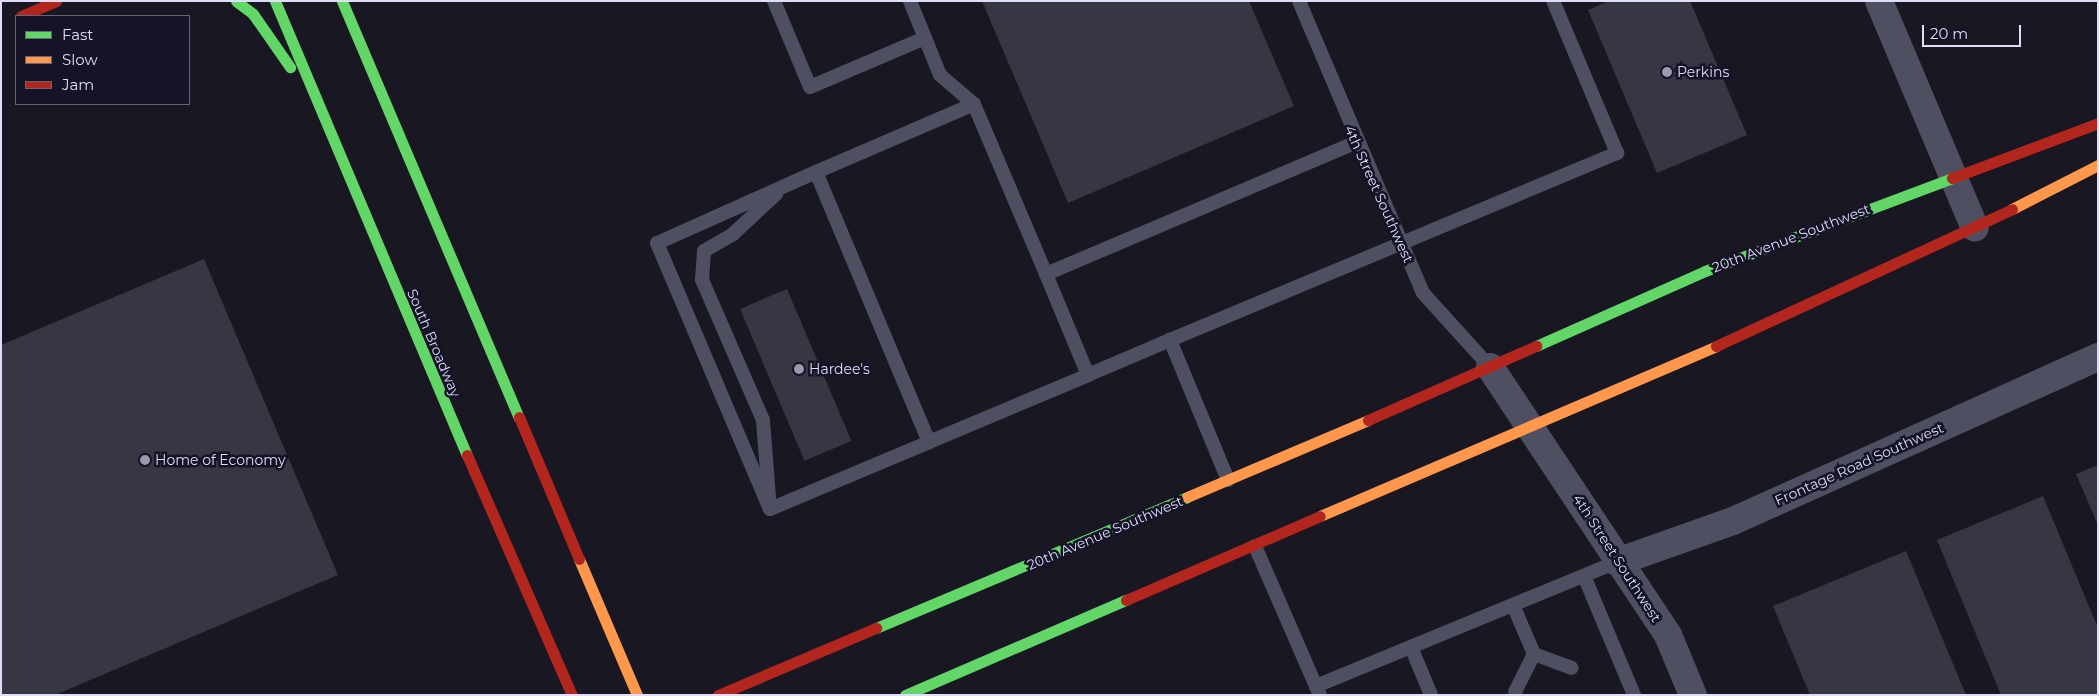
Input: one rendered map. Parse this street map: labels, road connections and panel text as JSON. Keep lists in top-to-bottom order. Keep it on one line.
{"streets":{"main road":["20th Avenue Southwest","South Broadway"],"street":["4th Street Southwest","Frontage Road Southwest"]},"crossings":[["4th Street Southwest","20th Avenue Southwest"],["4th Street Southwest","Frontage Road Southwest"]],"places":["Perkins","Hardee's","Home of Economy"],"legend":["Fast","Slow","Jam"],"scale_bar":"20 m"}
